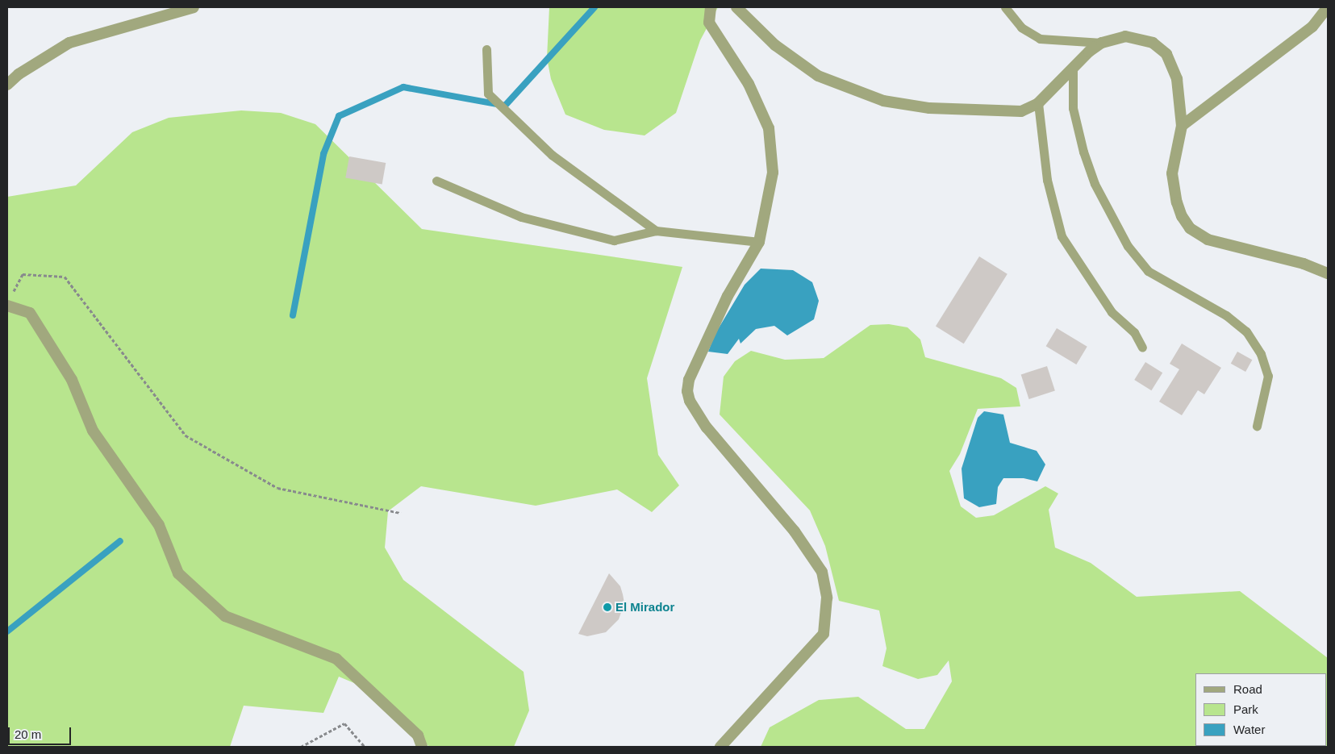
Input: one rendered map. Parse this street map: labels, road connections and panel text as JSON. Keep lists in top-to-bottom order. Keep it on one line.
{"places":["El Mirador"],"legend":["Road","Park","Water"],"scale_bar":"20 m"}
